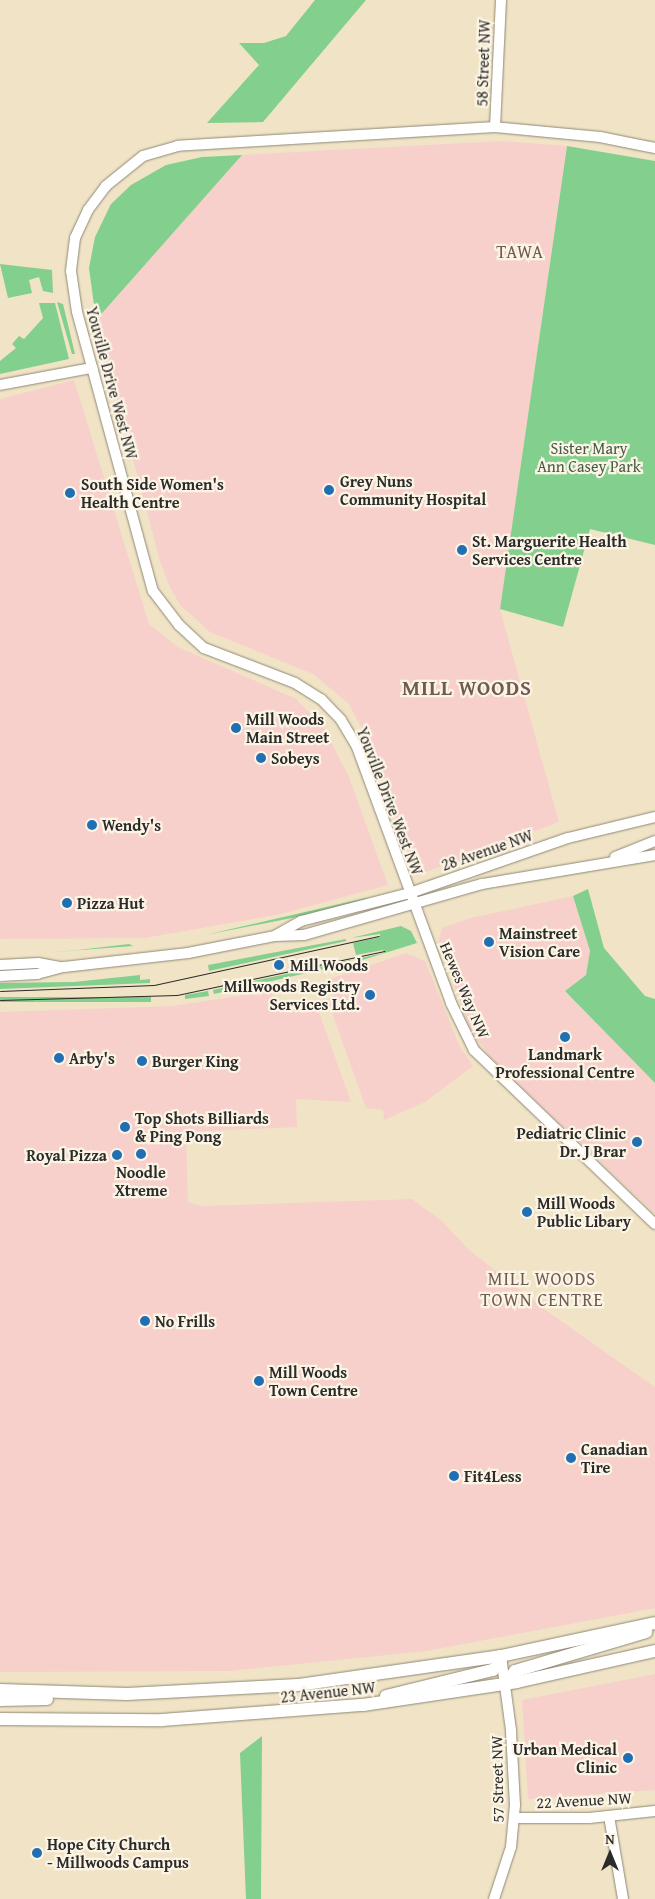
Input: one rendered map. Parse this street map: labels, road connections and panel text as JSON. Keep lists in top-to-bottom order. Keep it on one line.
{"streets":{"main road":["23 Avenue NW"],"street":["58 Street NW","Youville Drive West NW","28 Avenue NW","Hewes Way NW","57 Street NW","22 Avenue NW"]},"crossings":[["58 Street NW","Youville Drive West NW"],["Youville Drive West NW","28 Avenue NW"],["Youville Drive West NW","Hewes Way NW"],["28 Avenue NW","Hewes Way NW"],["23 Avenue NW","57 Street NW"],["57 Street NW","22 Avenue NW"]],"districts":["TAWA","MILL WOODS","MILL WOODS TOWN CENTRE"],"parks":["Sister Mary Ann Casey Park"],"places":["Grey Nuns Community Hospital","South Side Women's Health Centre","St. Marguerite Health Services Centre","Mill Woods Main Street","Sobeys","Wendy's","Pizza Hut","Mainstreet Vision Care","Mill Woods","Millwoods Registry Services Ltd.","Landmark Professional Centre","Arby's","Burger King","Top Shots Billiards & Ping Pong","Pediatric Clinic Dr. J Brar","Noodle Xtreme","Royal Pizza","Mill Woods Public Libary","No Frills","Mill Woods Town Centre","Canadian Tire","Fit4Less","Urban Medical Clinic","Hope City Church - Millwoods Campus"],"north":"top"}
